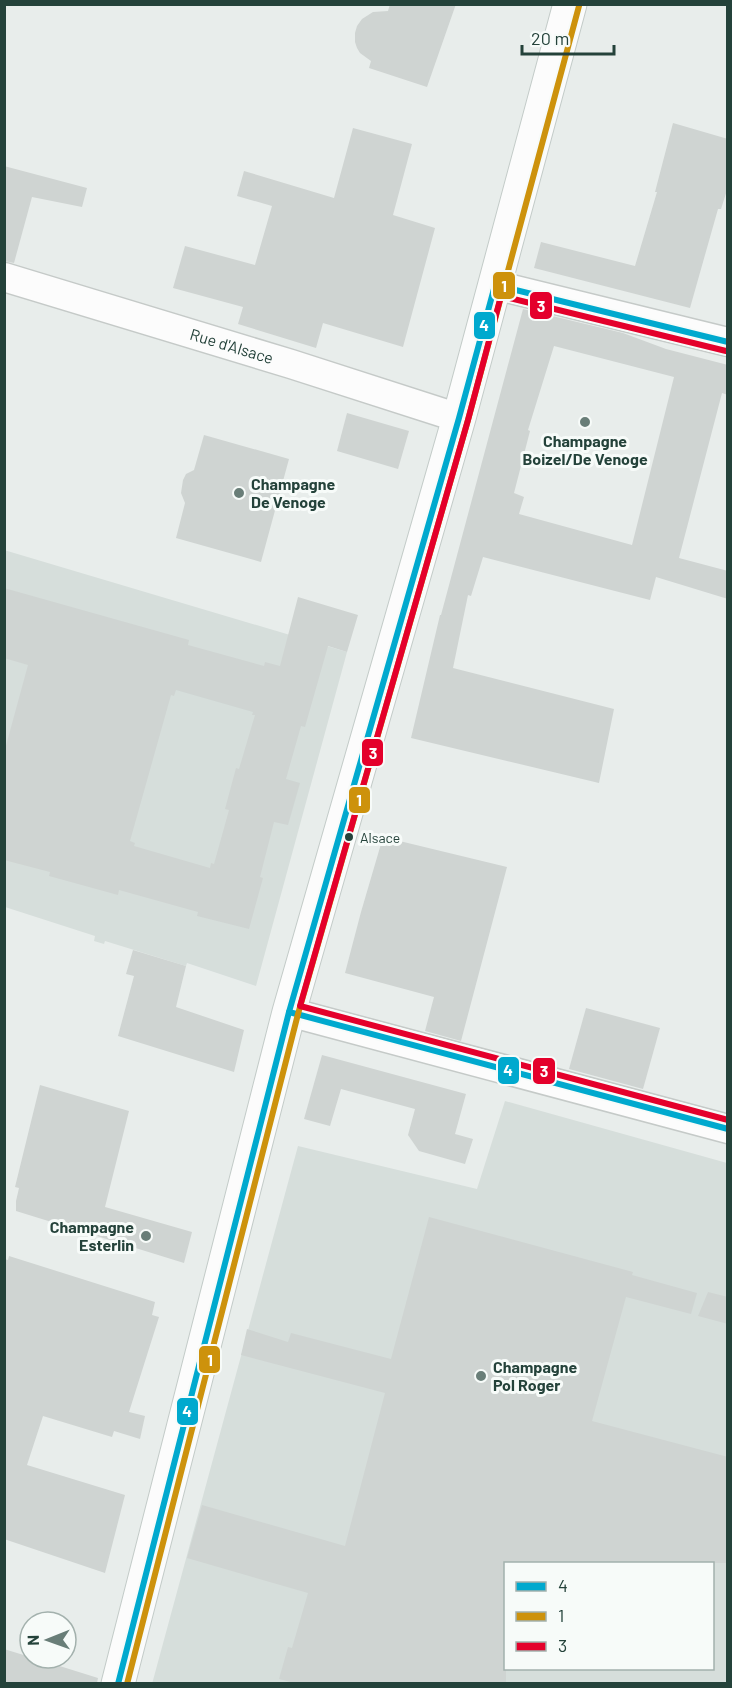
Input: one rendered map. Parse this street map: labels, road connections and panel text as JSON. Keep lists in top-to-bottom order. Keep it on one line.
{"streets":{"street":["Rue d'Alsace"]},"places":["Champagne Boizel/De Venoge","Champagne De Venoge","Alsace","Champagne Esterlin","Champagne Pol Roger"],"lines":["transit line 1","transit line 4","transit line 3"],"legend":["4","1","3"],"scale_bar":"20 m","north":"left"}
